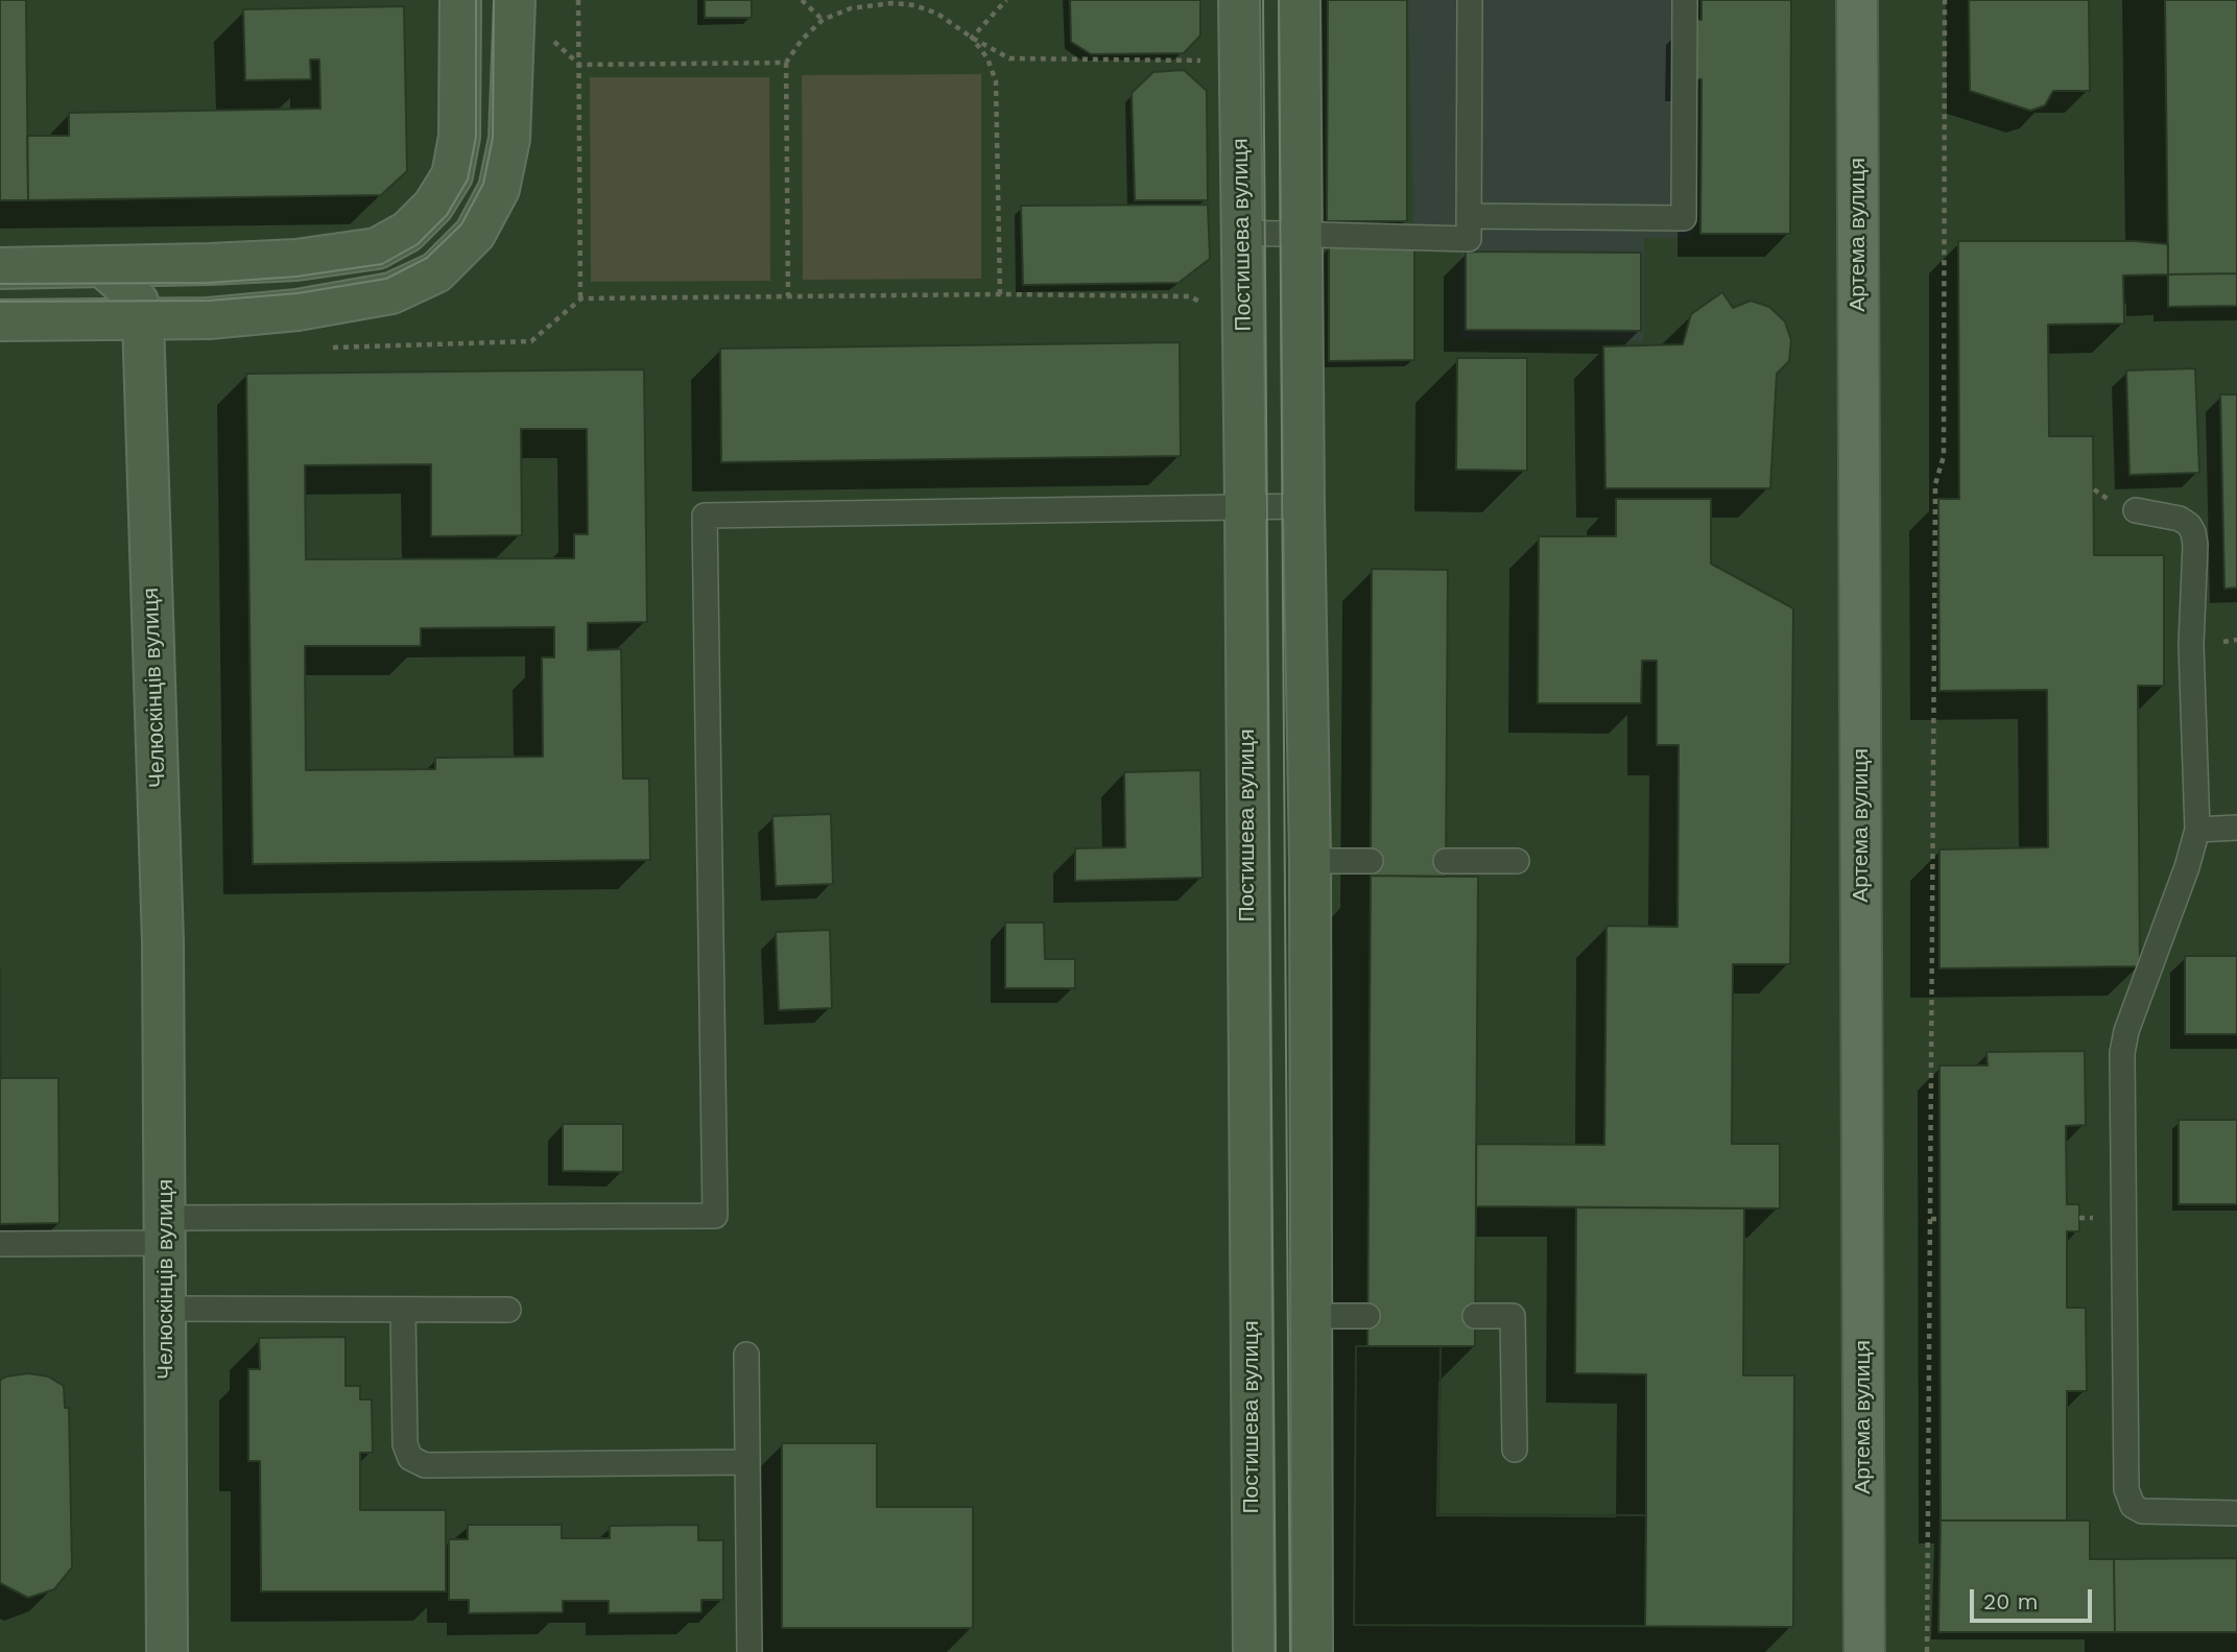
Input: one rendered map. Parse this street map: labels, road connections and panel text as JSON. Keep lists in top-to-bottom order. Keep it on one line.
{"streets":{"main road":["Артема вулиця"],"street":["Постишева вулиця","Челюскінців вулиця"]},"scale_bar":"20 m"}
